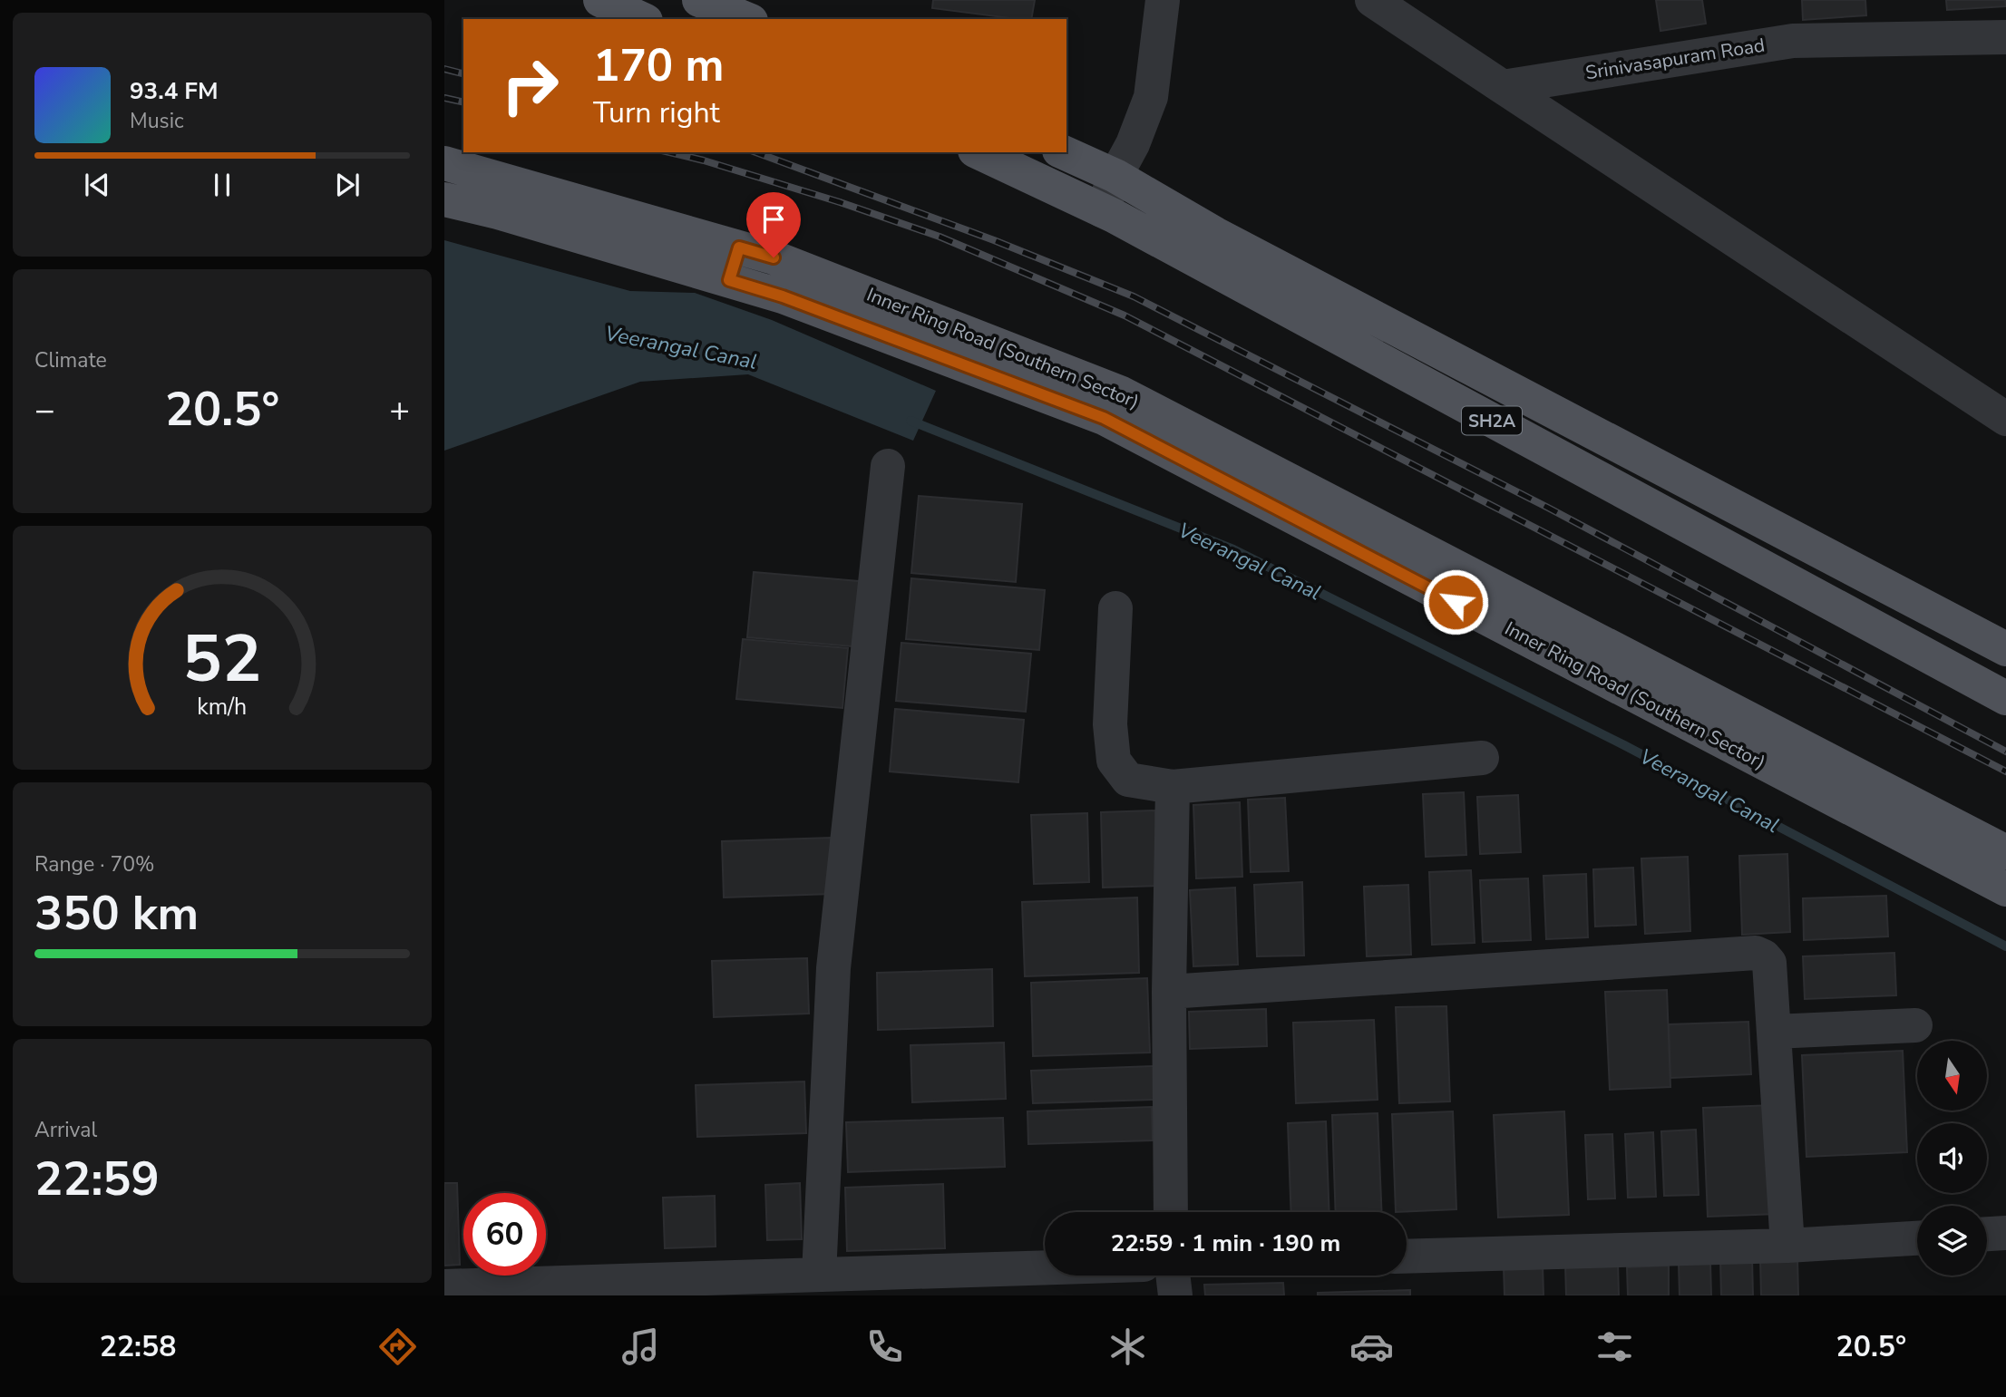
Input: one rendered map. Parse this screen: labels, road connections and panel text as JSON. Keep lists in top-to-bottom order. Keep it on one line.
{"streets":{"main road":["Inner Ring Road (Southern Sector)","SH2A"],"street":["Srinivasapuram Road"]},"water":["Veerangal Canal"],"north":"bottom","page":{"turn":["170 m","Turn right"],"song":["93.4 FM","Music"],"tile":["Climate",["Range · 70%","350 km"],["Arrival","22:59"]],"heat":["−","20.5°","+"],"limit":"60","trip":"22:59 · 1 min · 190 m","tabs":["22:58","20.5°"],"gauge":["52","km/h"]}}
